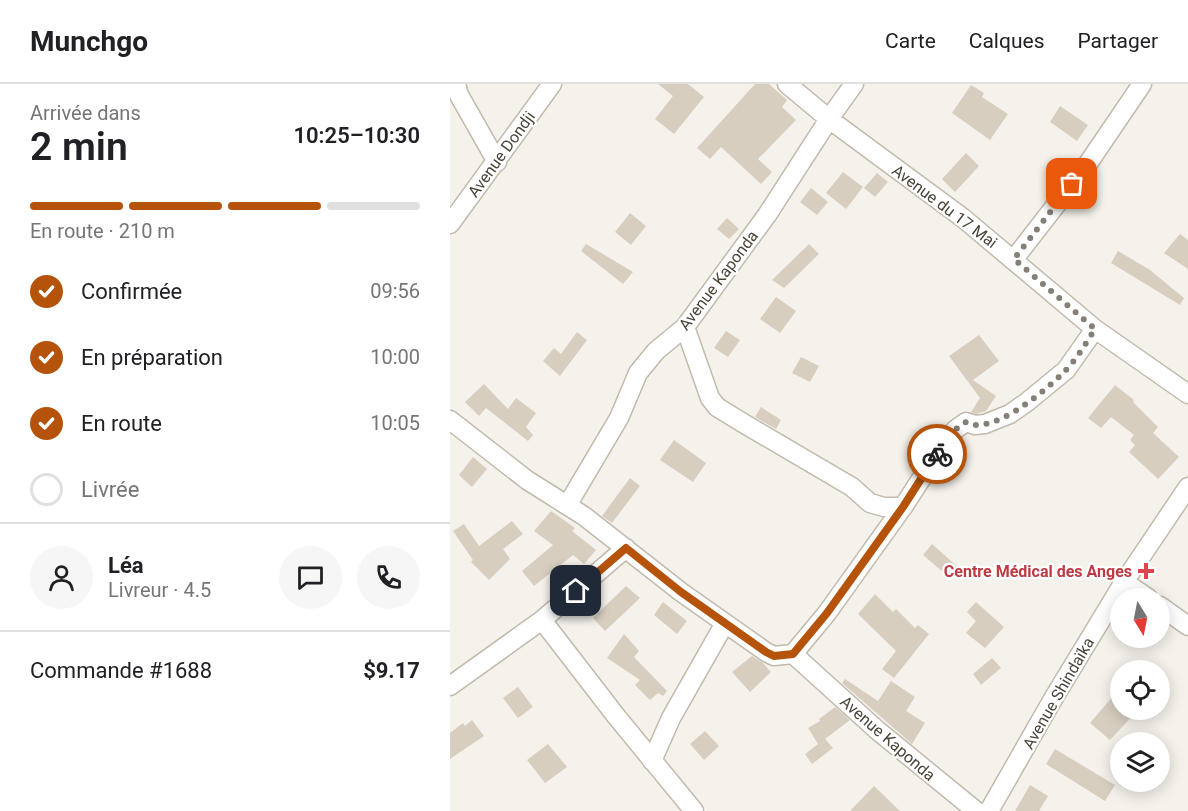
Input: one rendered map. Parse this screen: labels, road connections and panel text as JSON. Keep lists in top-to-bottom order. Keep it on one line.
{"streets":{"street":["Avenue Dondji","Avenue du 17 Mai","Avenue Kaponda","Avenue Shindaïka"]},"crossings":[["Avenue du 17 Mai","Avenue Kaponda"]],"places":{"health":["Centre Médical des Anges"]},"north":"bottom","page":{"header":"Munchgo","nav":["Carte","Calques","Partager"],"heading":["2 min","Arrivée dans","10:25–10:30"],"panel":["Léa","Livreur · 4.5","Commande #1688","$9.17"],"bar":"En route · 210 m","list":[["Confirmée","09:56"],["En préparation","10:00"],["En route","10:05"],"Livrée"]}}
